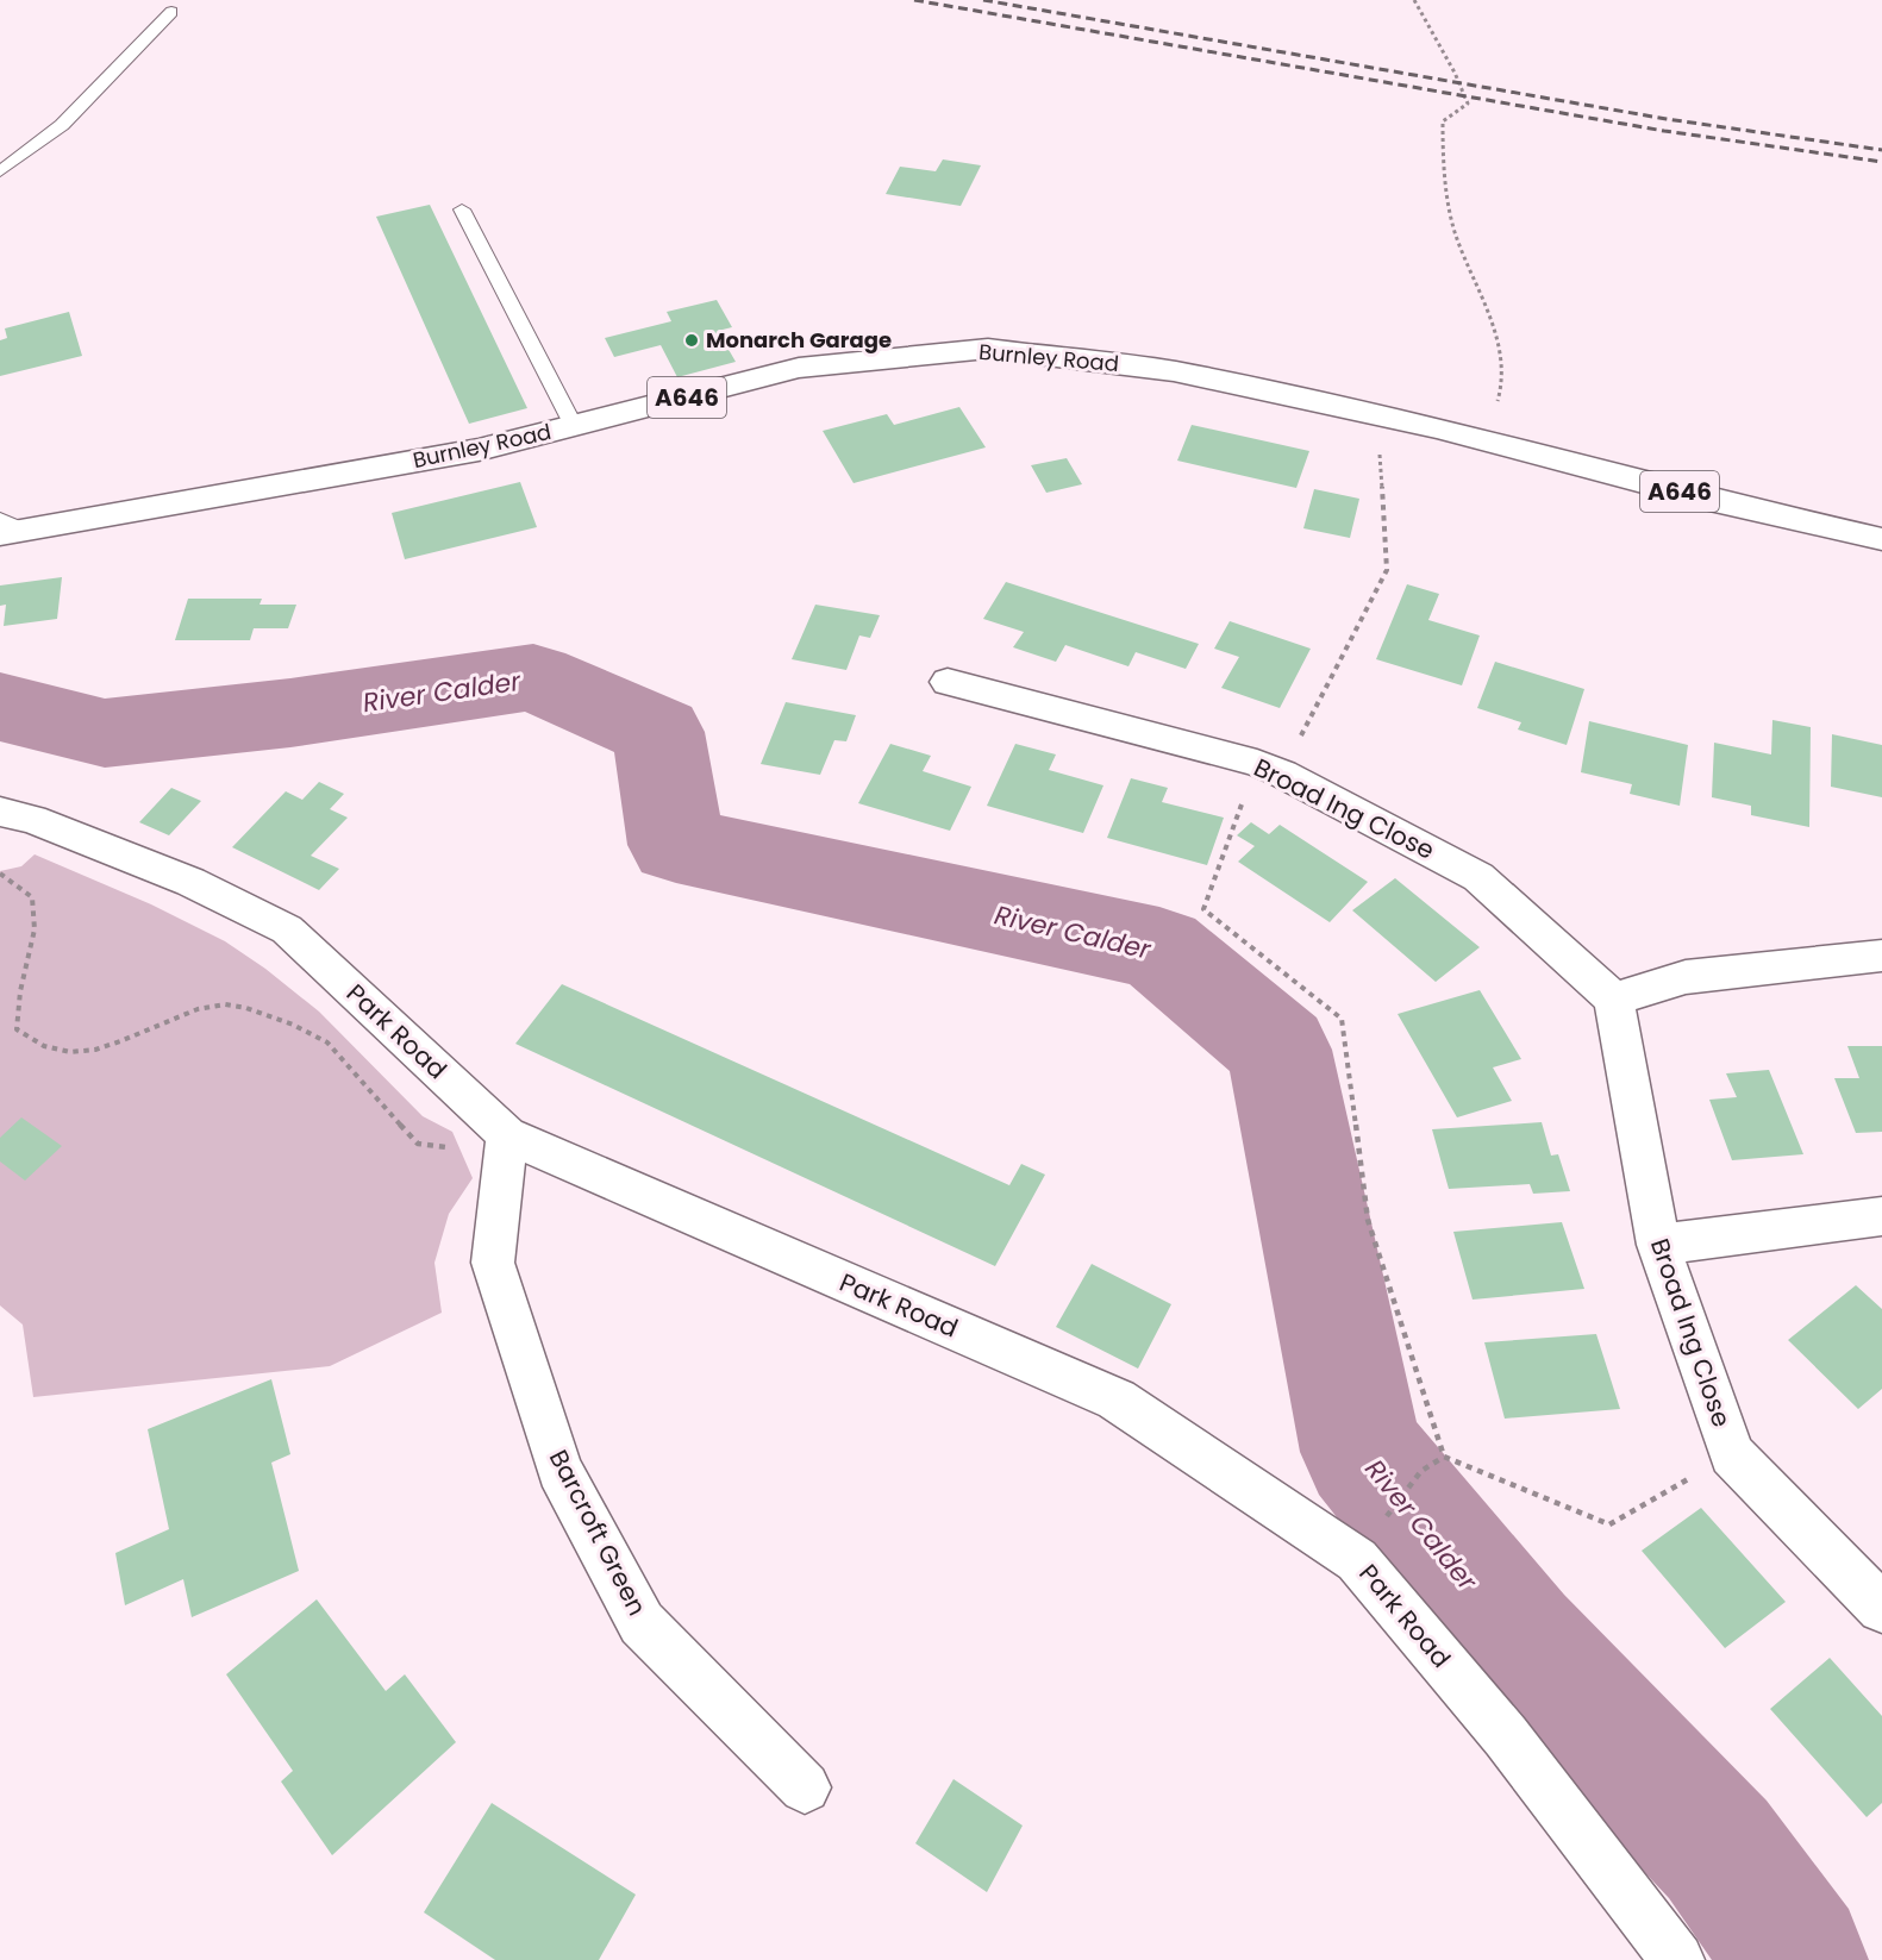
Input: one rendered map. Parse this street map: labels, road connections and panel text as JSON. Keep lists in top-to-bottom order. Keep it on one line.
{"streets":{"main road":["Burnley Road","A646","Broad Ing Close","Park Road","Barcroft Green"]},"crossings":[["Park Road","Barcroft Green"]],"water":["River Calder"],"places":["Monarch Garage"]}
